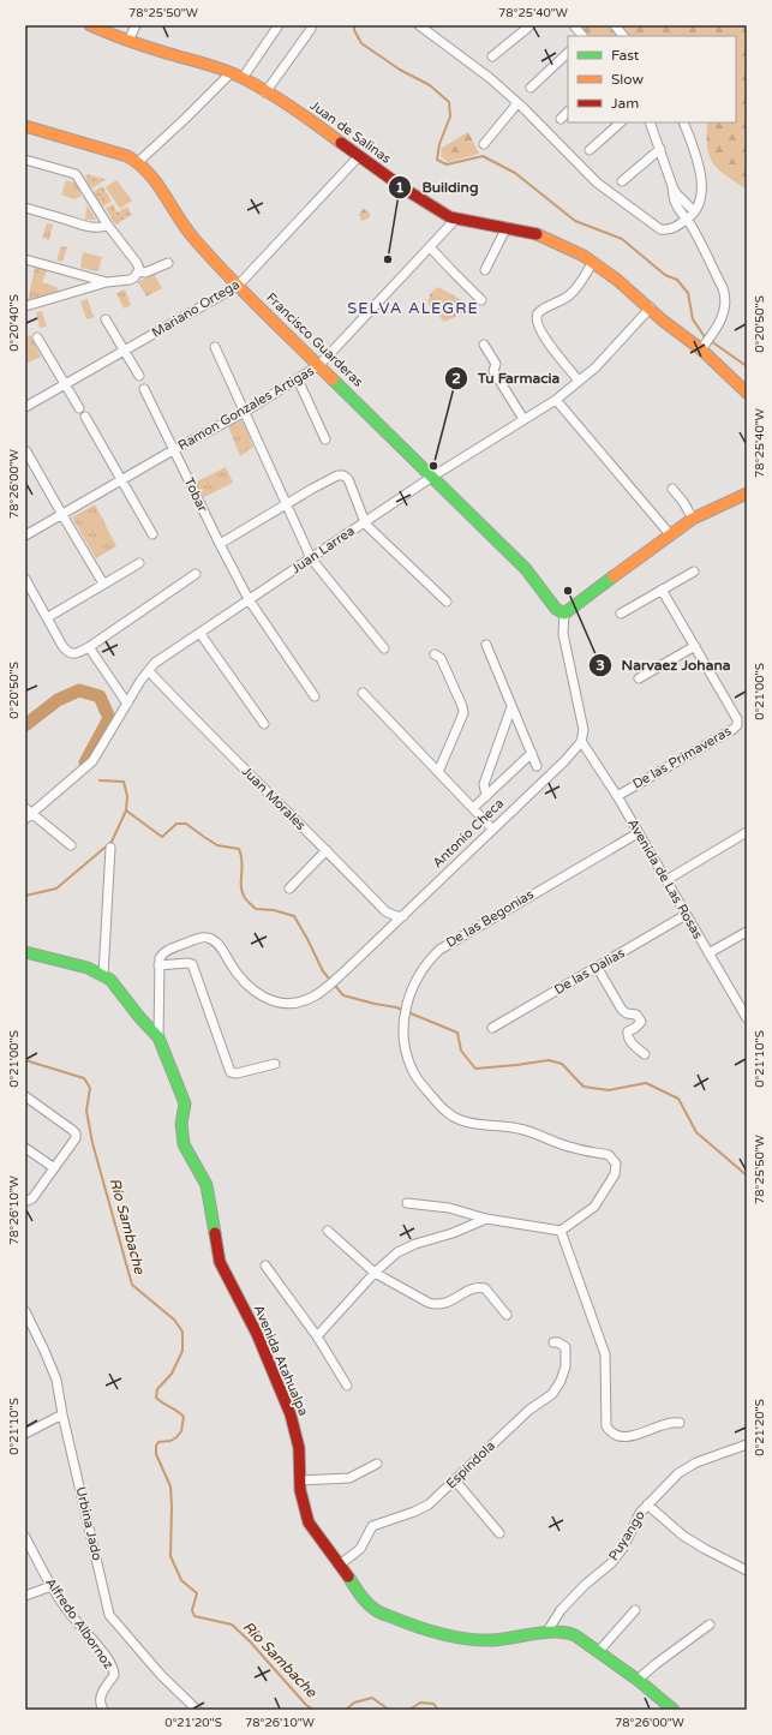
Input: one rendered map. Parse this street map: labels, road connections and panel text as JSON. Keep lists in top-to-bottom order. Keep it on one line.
{"streets":{"street":["Juan de Salinas","Mariano Ortega","Francisco Guarderas","Ramon Gonzales Artigas","Tobar","Juan Larrea","De las Primaveras","Juan Morales","Antonio Checa","Avenida de Las Rosas","De las Begonias","De las Dalias","Avenida Atahualpa","Espíndola","Urbina Jado","Puyango","Alfredo Albornoz"]},"crossings":[["Juan de Salinas","Mariano Ortega"],["Juan de Salinas","Ramon Gonzales Artigas"],["Juan de Salinas","Juan Larrea"],["Mariano Ortega","Francisco Guarderas"],["Francisco Guarderas","Ramon Gonzales Artigas"],["Francisco Guarderas","Juan Larrea"],["Ramon Gonzales Artigas","Tobar"],["Tobar","Juan Larrea"],["Juan Larrea","Juan Morales"],["De las Primaveras","Avenida de Las Rosas"],["Juan Morales","Antonio Checa"],["Antonio Checa","Avenida de Las Rosas"],["Avenida de Las Rosas","De las Begonias"],["Avenida de Las Rosas","De las Dalias"],["Avenida Atahualpa","Espíndola"],["Avenida Atahualpa","Puyango"]],"districts":["SELVA ALEGRE"],"water":["Río Sambache"],"places":["Building","Tu Farmacia","Narvaez Johana"],"legend":["Fast","Slow","Jam"],"coordinates":["78°25'50\"W","78°25'40\"W","0°20'40\"S","0°20'50\"S","78°26'00\"W","0°21'00\"S","0°21'10\"S","78°26'10\"W","0°21'20\"S"]}
